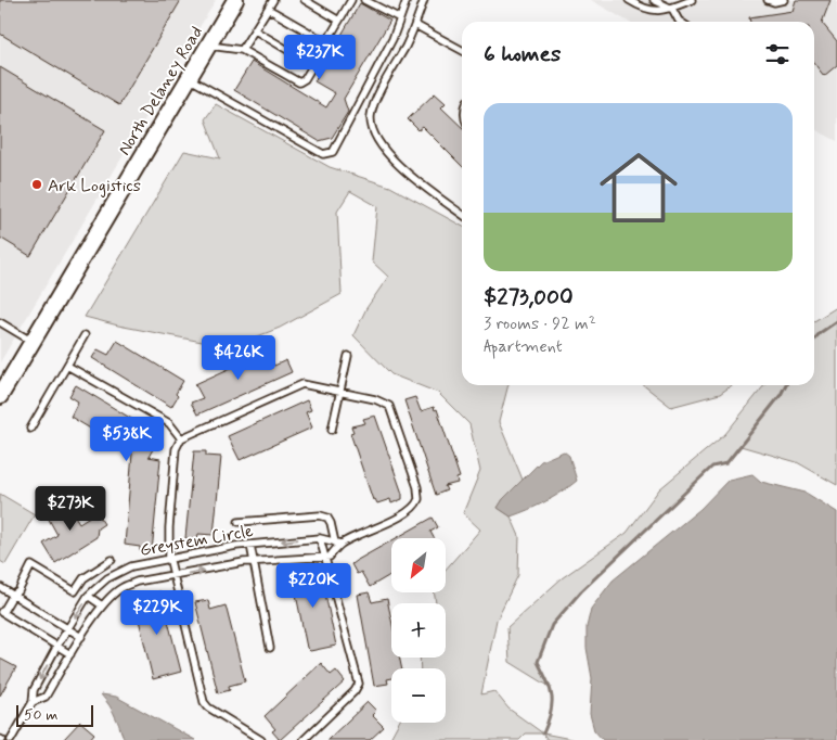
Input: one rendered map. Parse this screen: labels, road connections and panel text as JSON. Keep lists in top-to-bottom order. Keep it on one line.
{"streets":{"street":["North Delaney Road"],"lane":["Greystem Circle"]},"places":["Ark Logistics"],"scale_bar":"50 m","north":"bottom left","page":{"heading":"6 homes","price":["$237K","$426K","$538K","$273K","$220K","$229K"],"list":[{"name":"$273,000","note":"3 rooms · 92 m² · Apartment"}],"map_buttons":["+","−"],"scale":"50 m"}}
